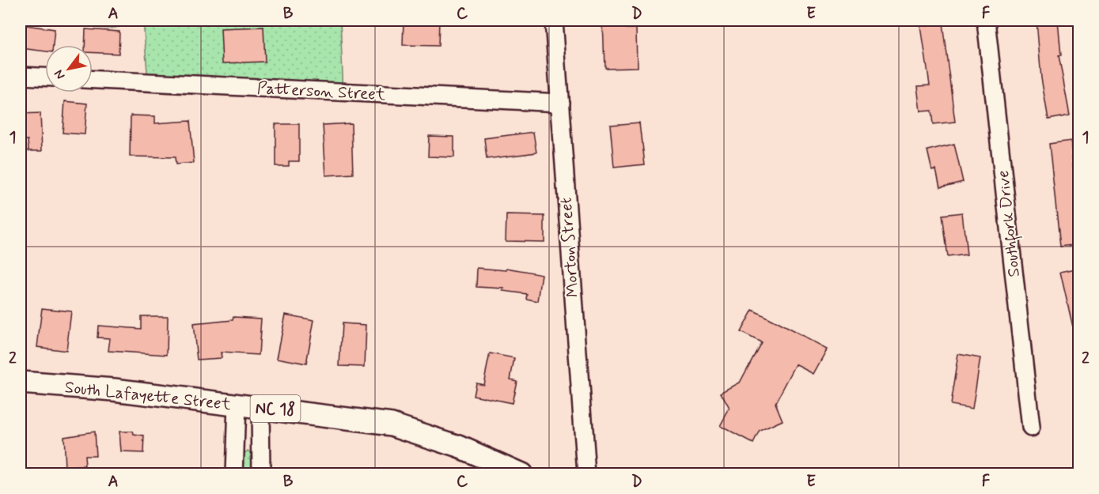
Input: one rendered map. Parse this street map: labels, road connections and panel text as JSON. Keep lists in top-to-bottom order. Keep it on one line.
{"streets":{"main road":["South Lafayette Street","NC 18"],"street":["Patterson Street","Southfork Drive","Morton Street"]},"crossings":[["Patterson Street","Morton Street"]],"north":"bottom left","grid":{"columns":["A","B","C","D","E","F"],"rows":["1","2"]}}
